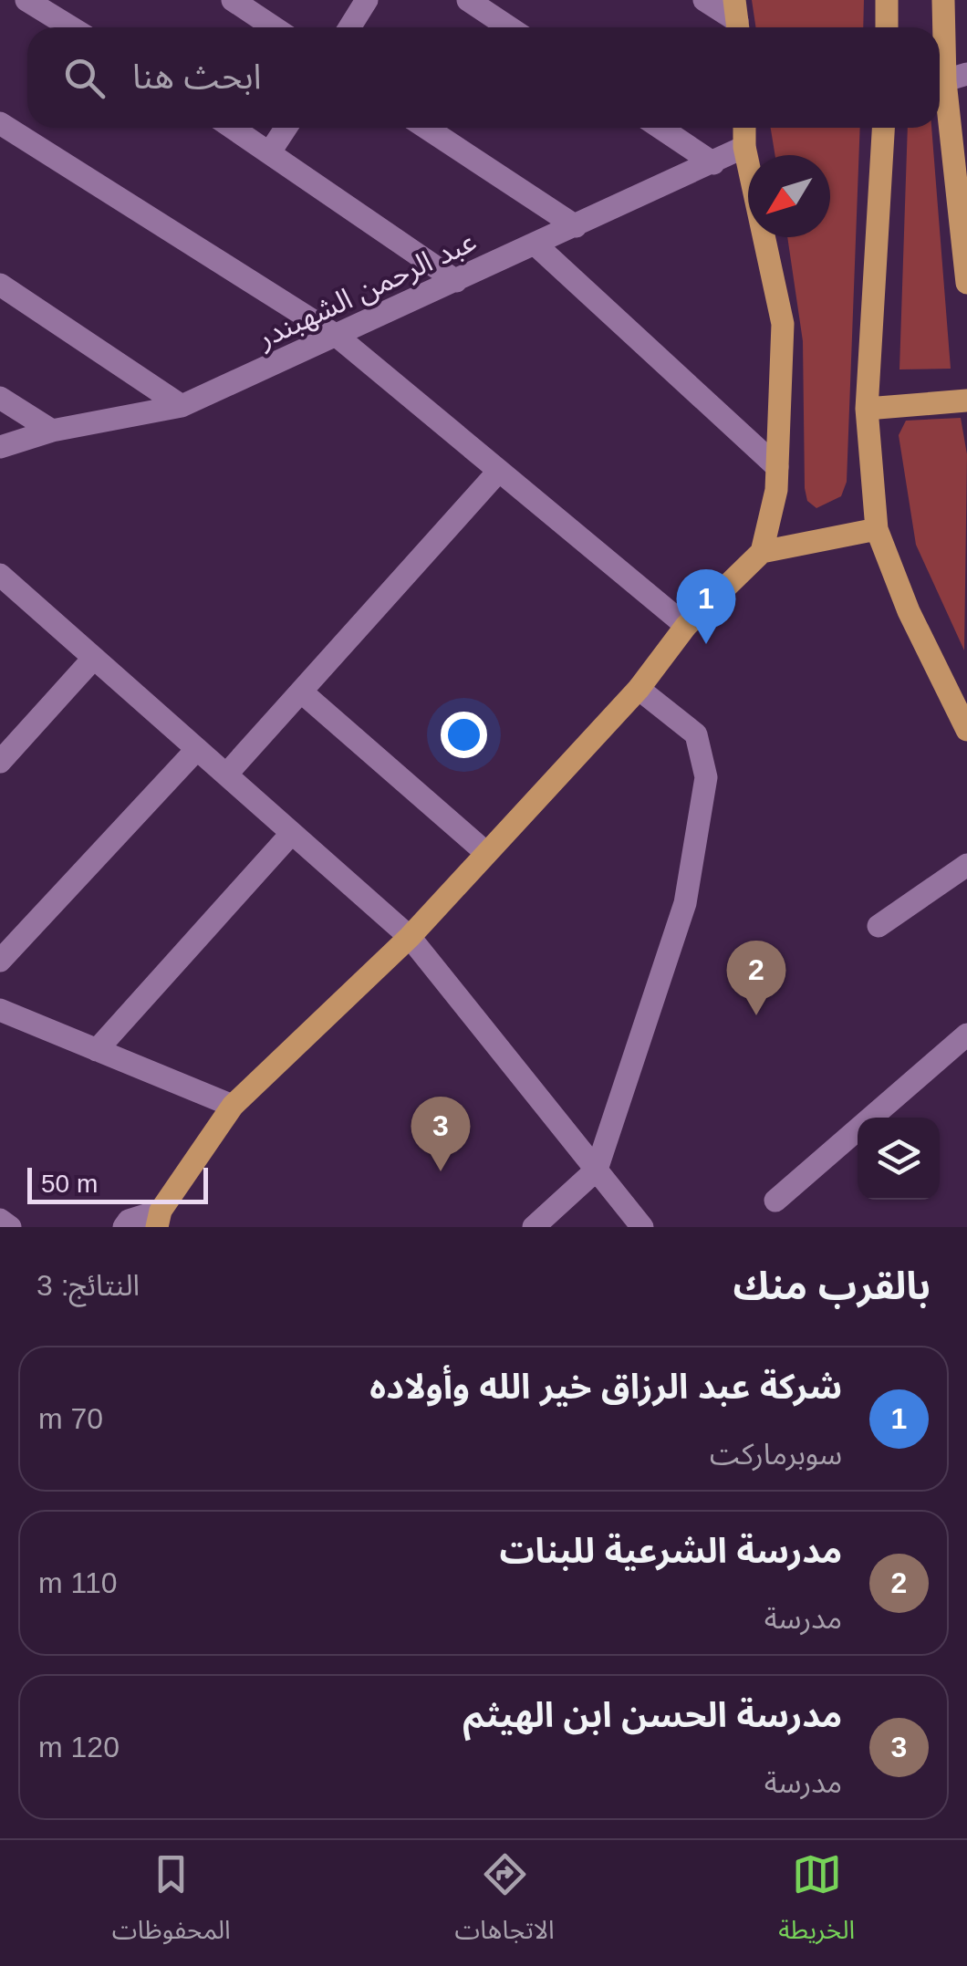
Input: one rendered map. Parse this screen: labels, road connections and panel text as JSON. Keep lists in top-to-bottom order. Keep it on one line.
{"streets":{"street":["عبد الرحمن الشهبندر"]},"scale_bar":"50 m","north":"bottom left","page":{"search":"ابحث هنا","pins":["1","2","3"],"scale":"50 m","heading":["بالقرب منك","النتائج: 3"],"list":[{"mark":"1","name":"شركة عبد الرزاق خير الله وأولاده","note":"سوبرماركت","value":"70 m"},{"mark":"2","name":"مدرسة الشرعية للبنات","note":"مدرسة","value":"110 m"},{"mark":"3","name":"مدرسة الحسن ابن الهيثم","note":"مدرسة","value":"120 m"}],"nav":["الخريطة","الاتجاهات","المحفوظات"]}}
